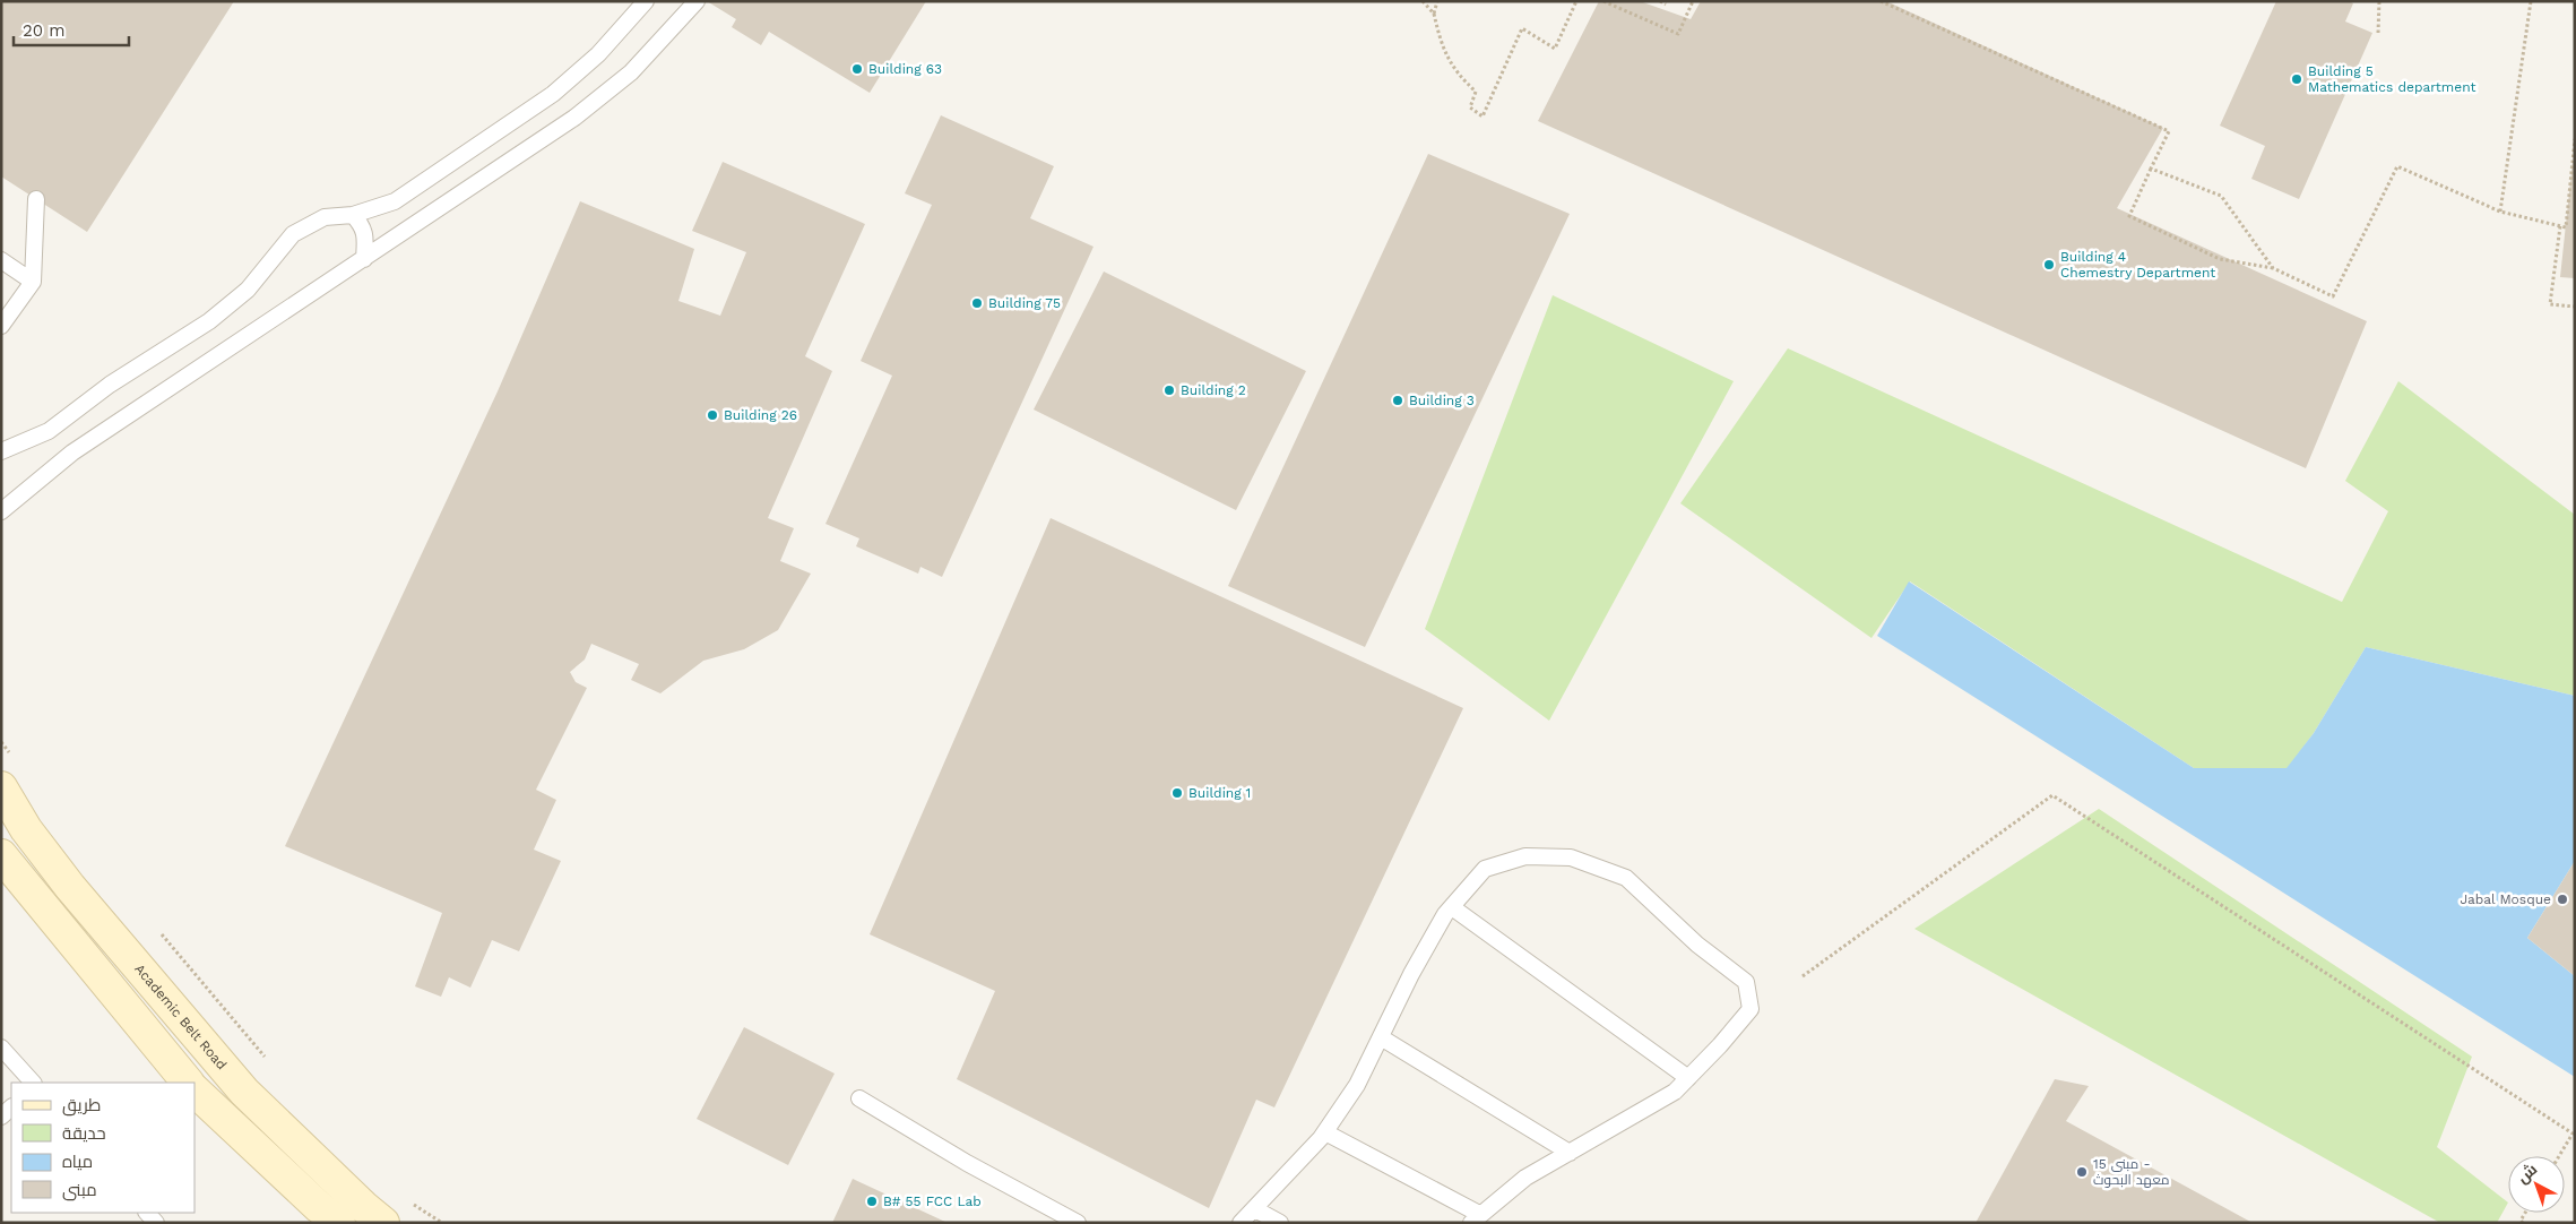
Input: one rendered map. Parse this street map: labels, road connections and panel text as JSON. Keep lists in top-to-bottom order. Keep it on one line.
{"streets":{"street":["Academic Belt Road"]},"places":["Building 63","Building 5 Mathematics department","Building 4 Chemestry Department","Building 75","Building 2","Building 3","Building 26","Building 1","Jabal Mosque","مبنى 15 - معهد البحوث","B# 55 FCC Lab"],"legend":["طريق","حديقة","مياه","مبنى"],"scale_bar":"20 m","north":"top left"}
